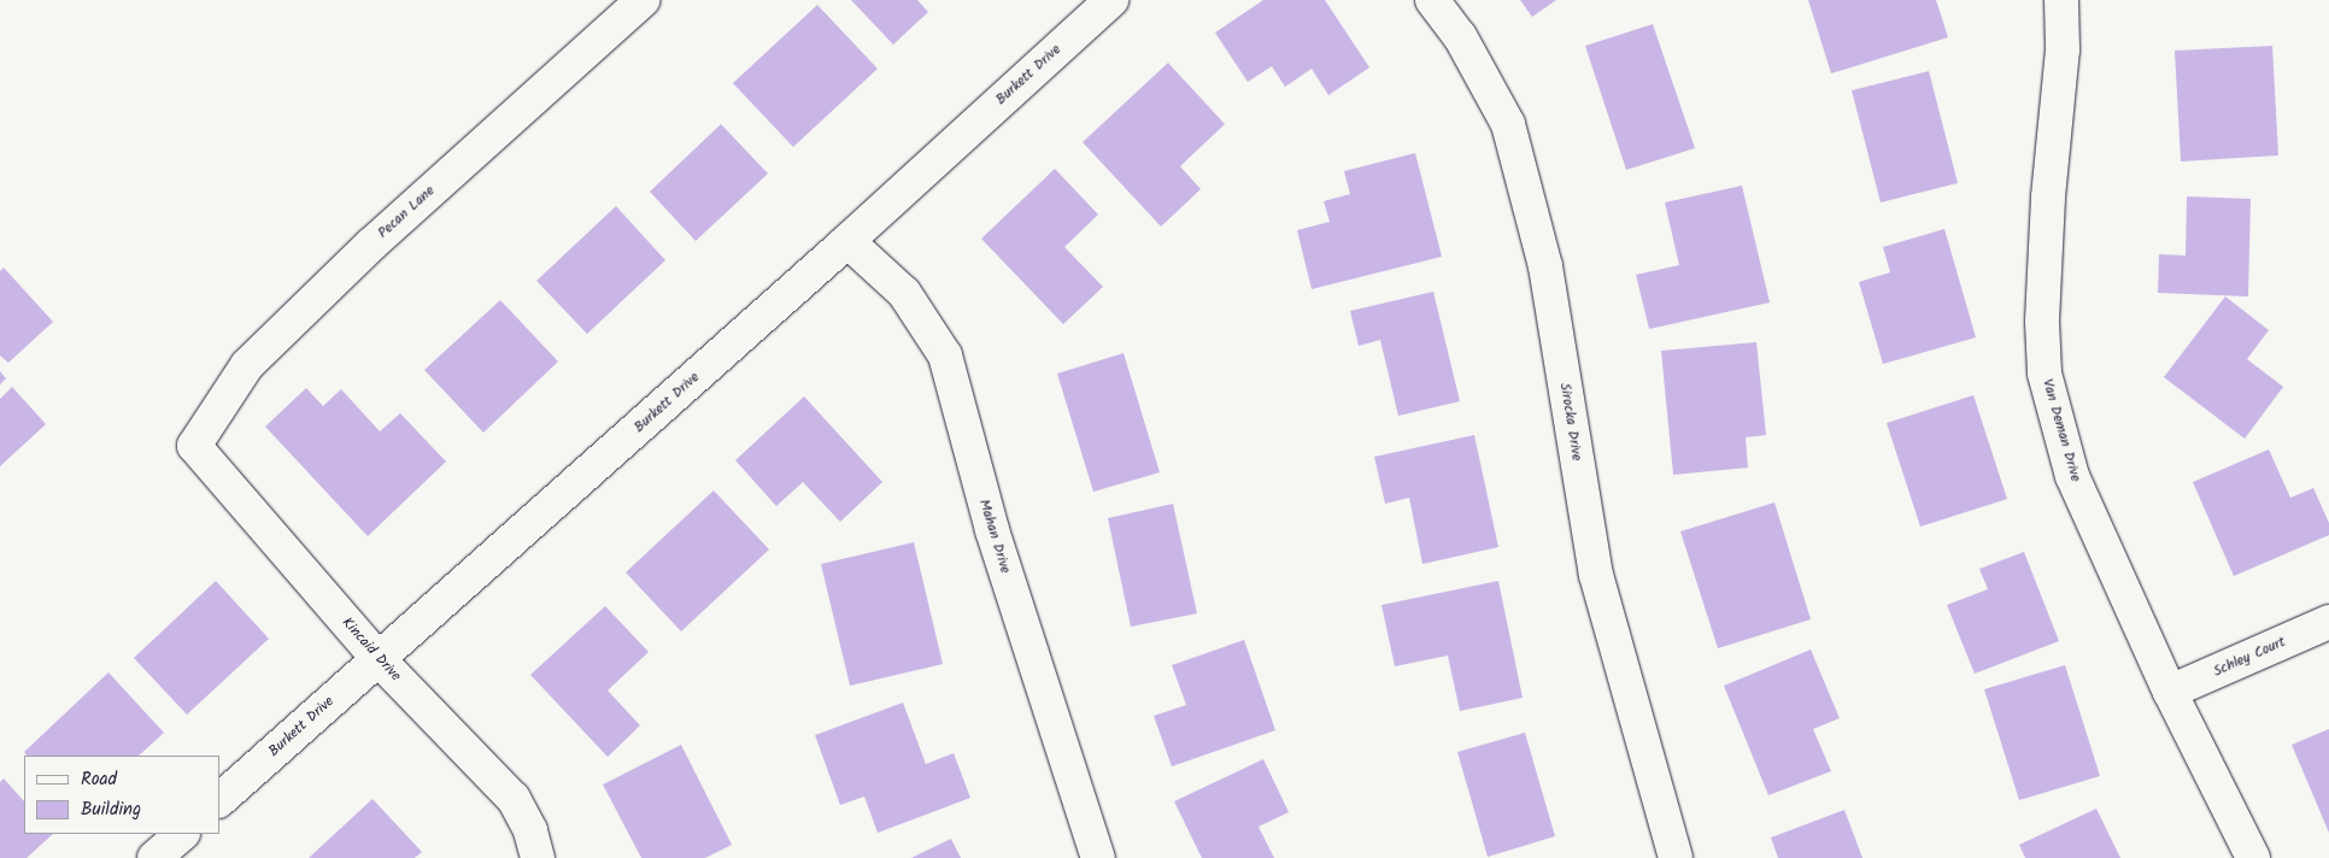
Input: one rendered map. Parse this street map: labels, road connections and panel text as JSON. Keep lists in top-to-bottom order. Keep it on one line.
{"streets":{"street":["Burkett Drive","Pecan Lane","Sirocka Drive","Van Deman Drive","Mahan Drive","Kincaid Drive","Schley Court"]},"crossings":[["Burkett Drive","Mahan Drive"],["Burkett Drive","Kincaid Drive"],["Pecan Lane","Kincaid Drive"],["Van Deman Drive","Schley Court"]],"legend":["Road","Building"]}
